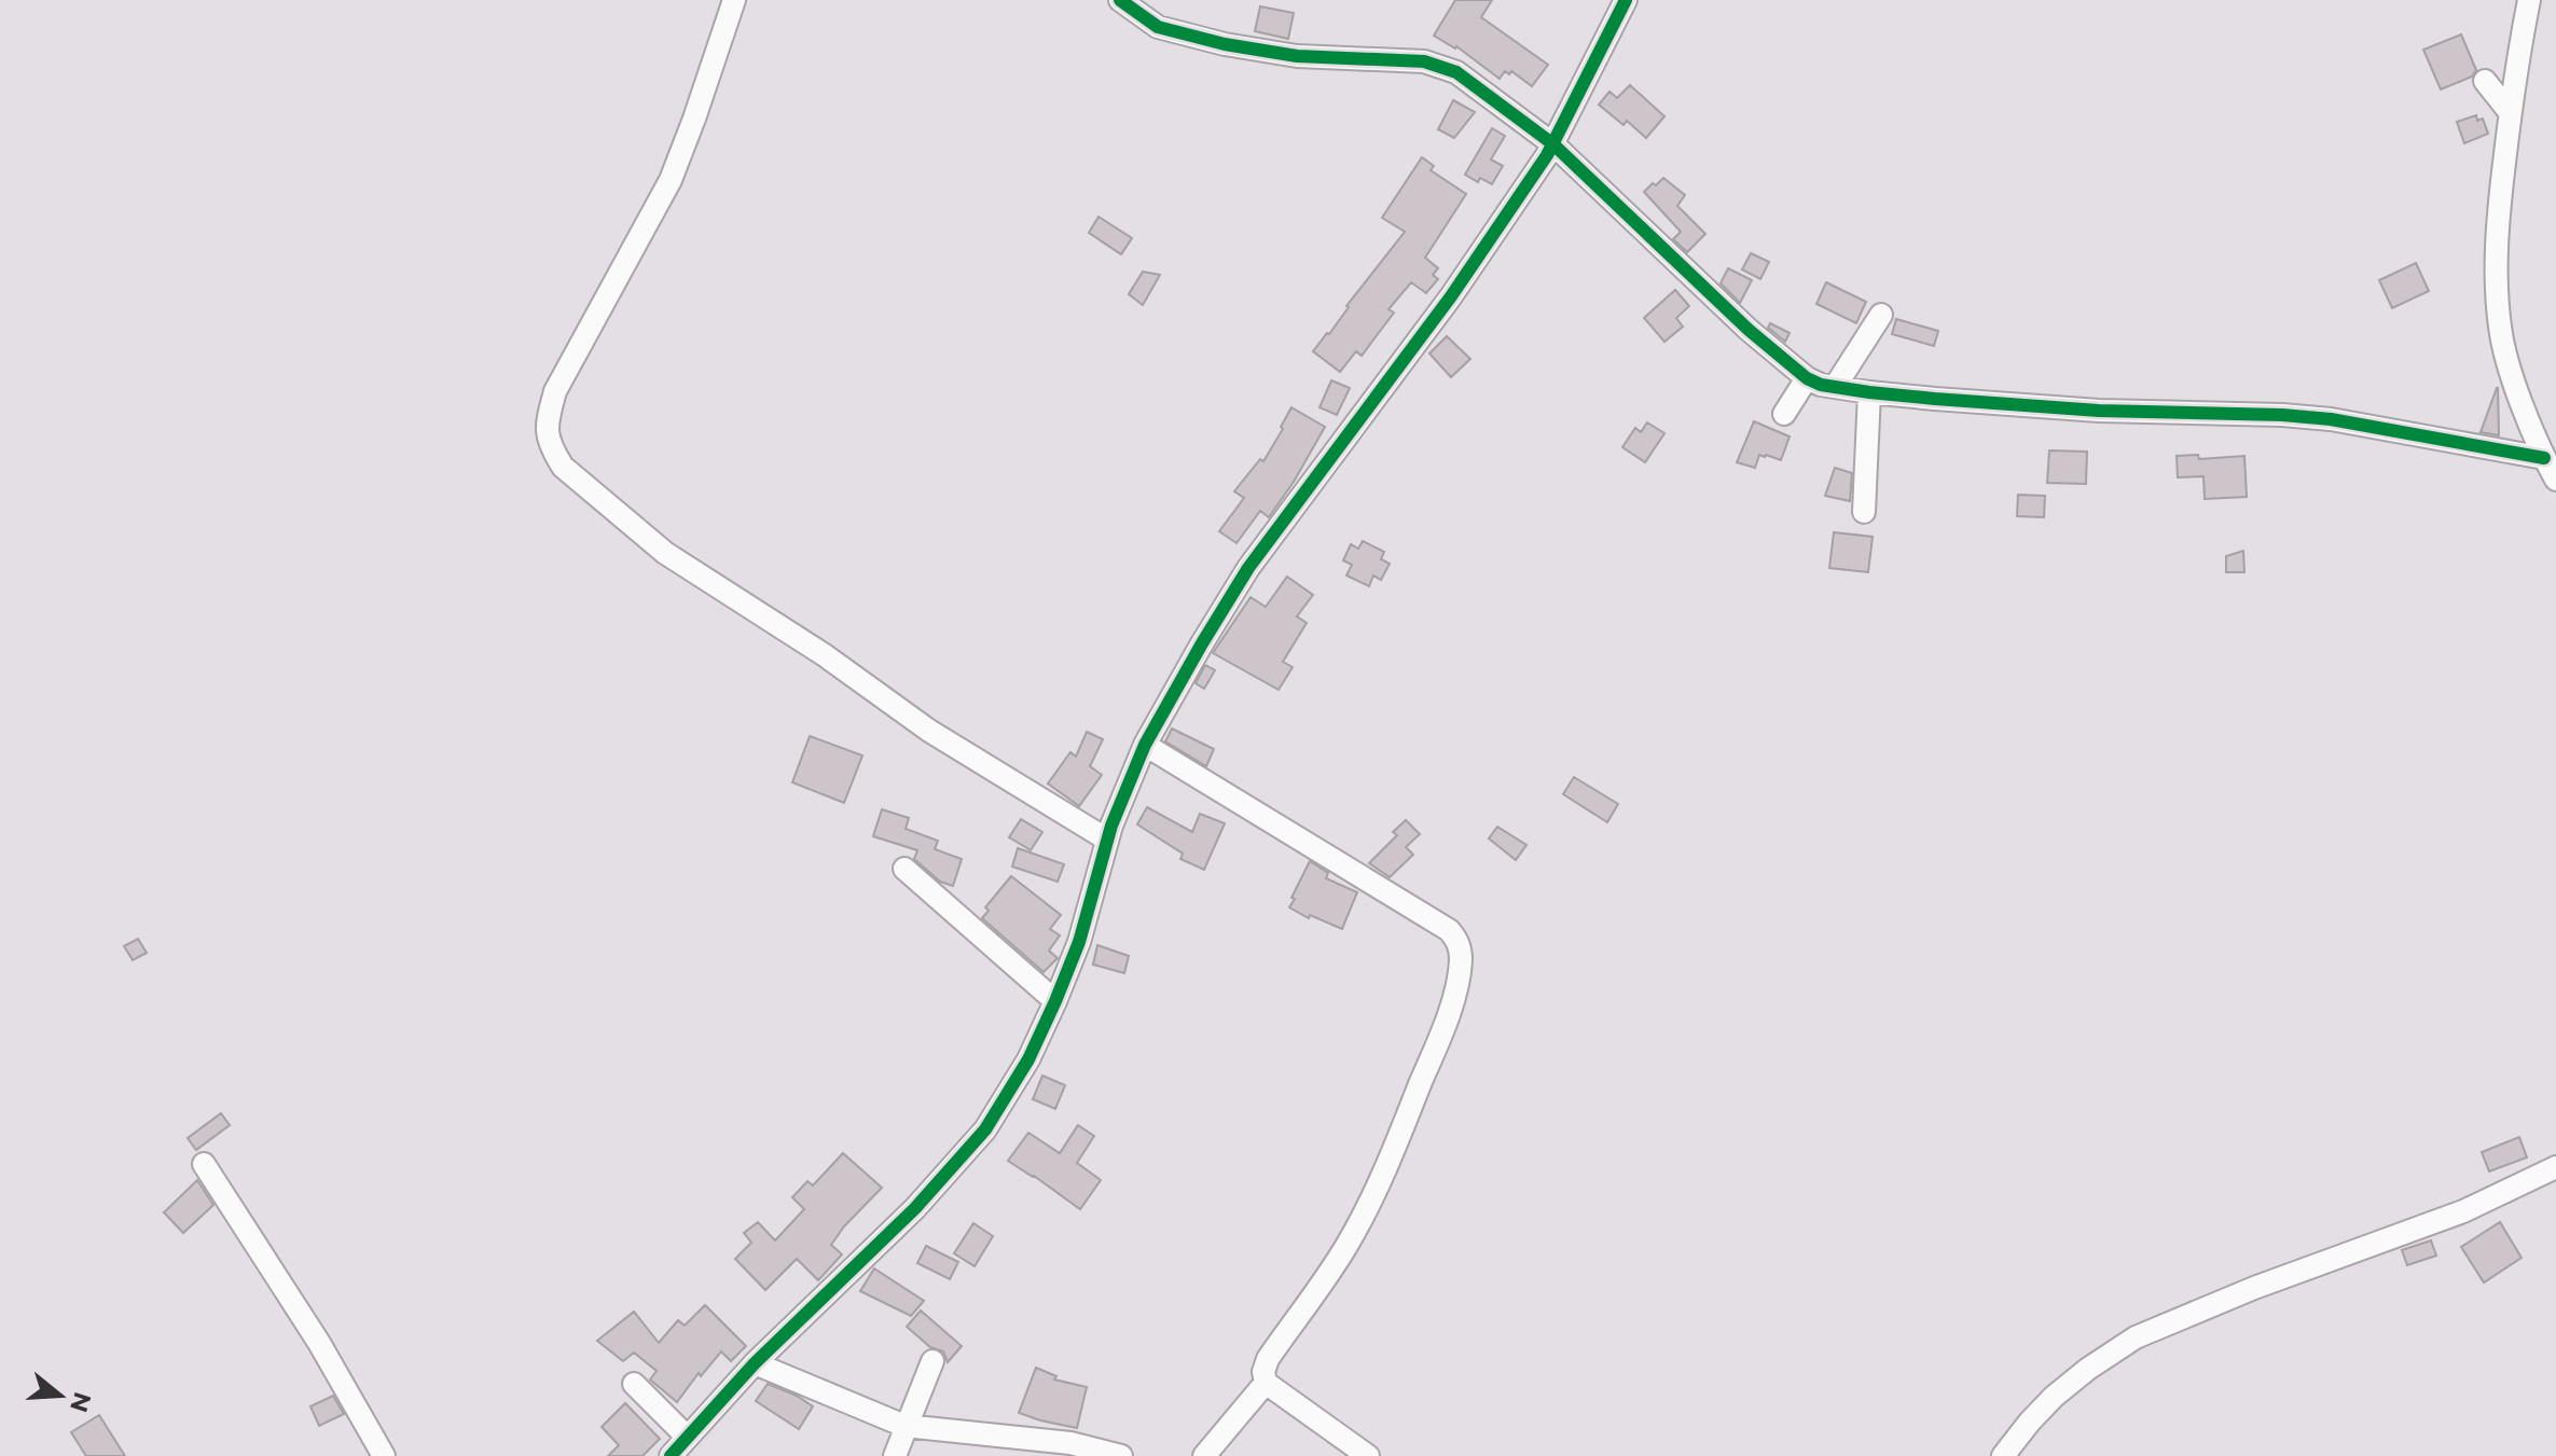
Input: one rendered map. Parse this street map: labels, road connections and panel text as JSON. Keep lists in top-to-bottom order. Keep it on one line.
{"north":"right"}
